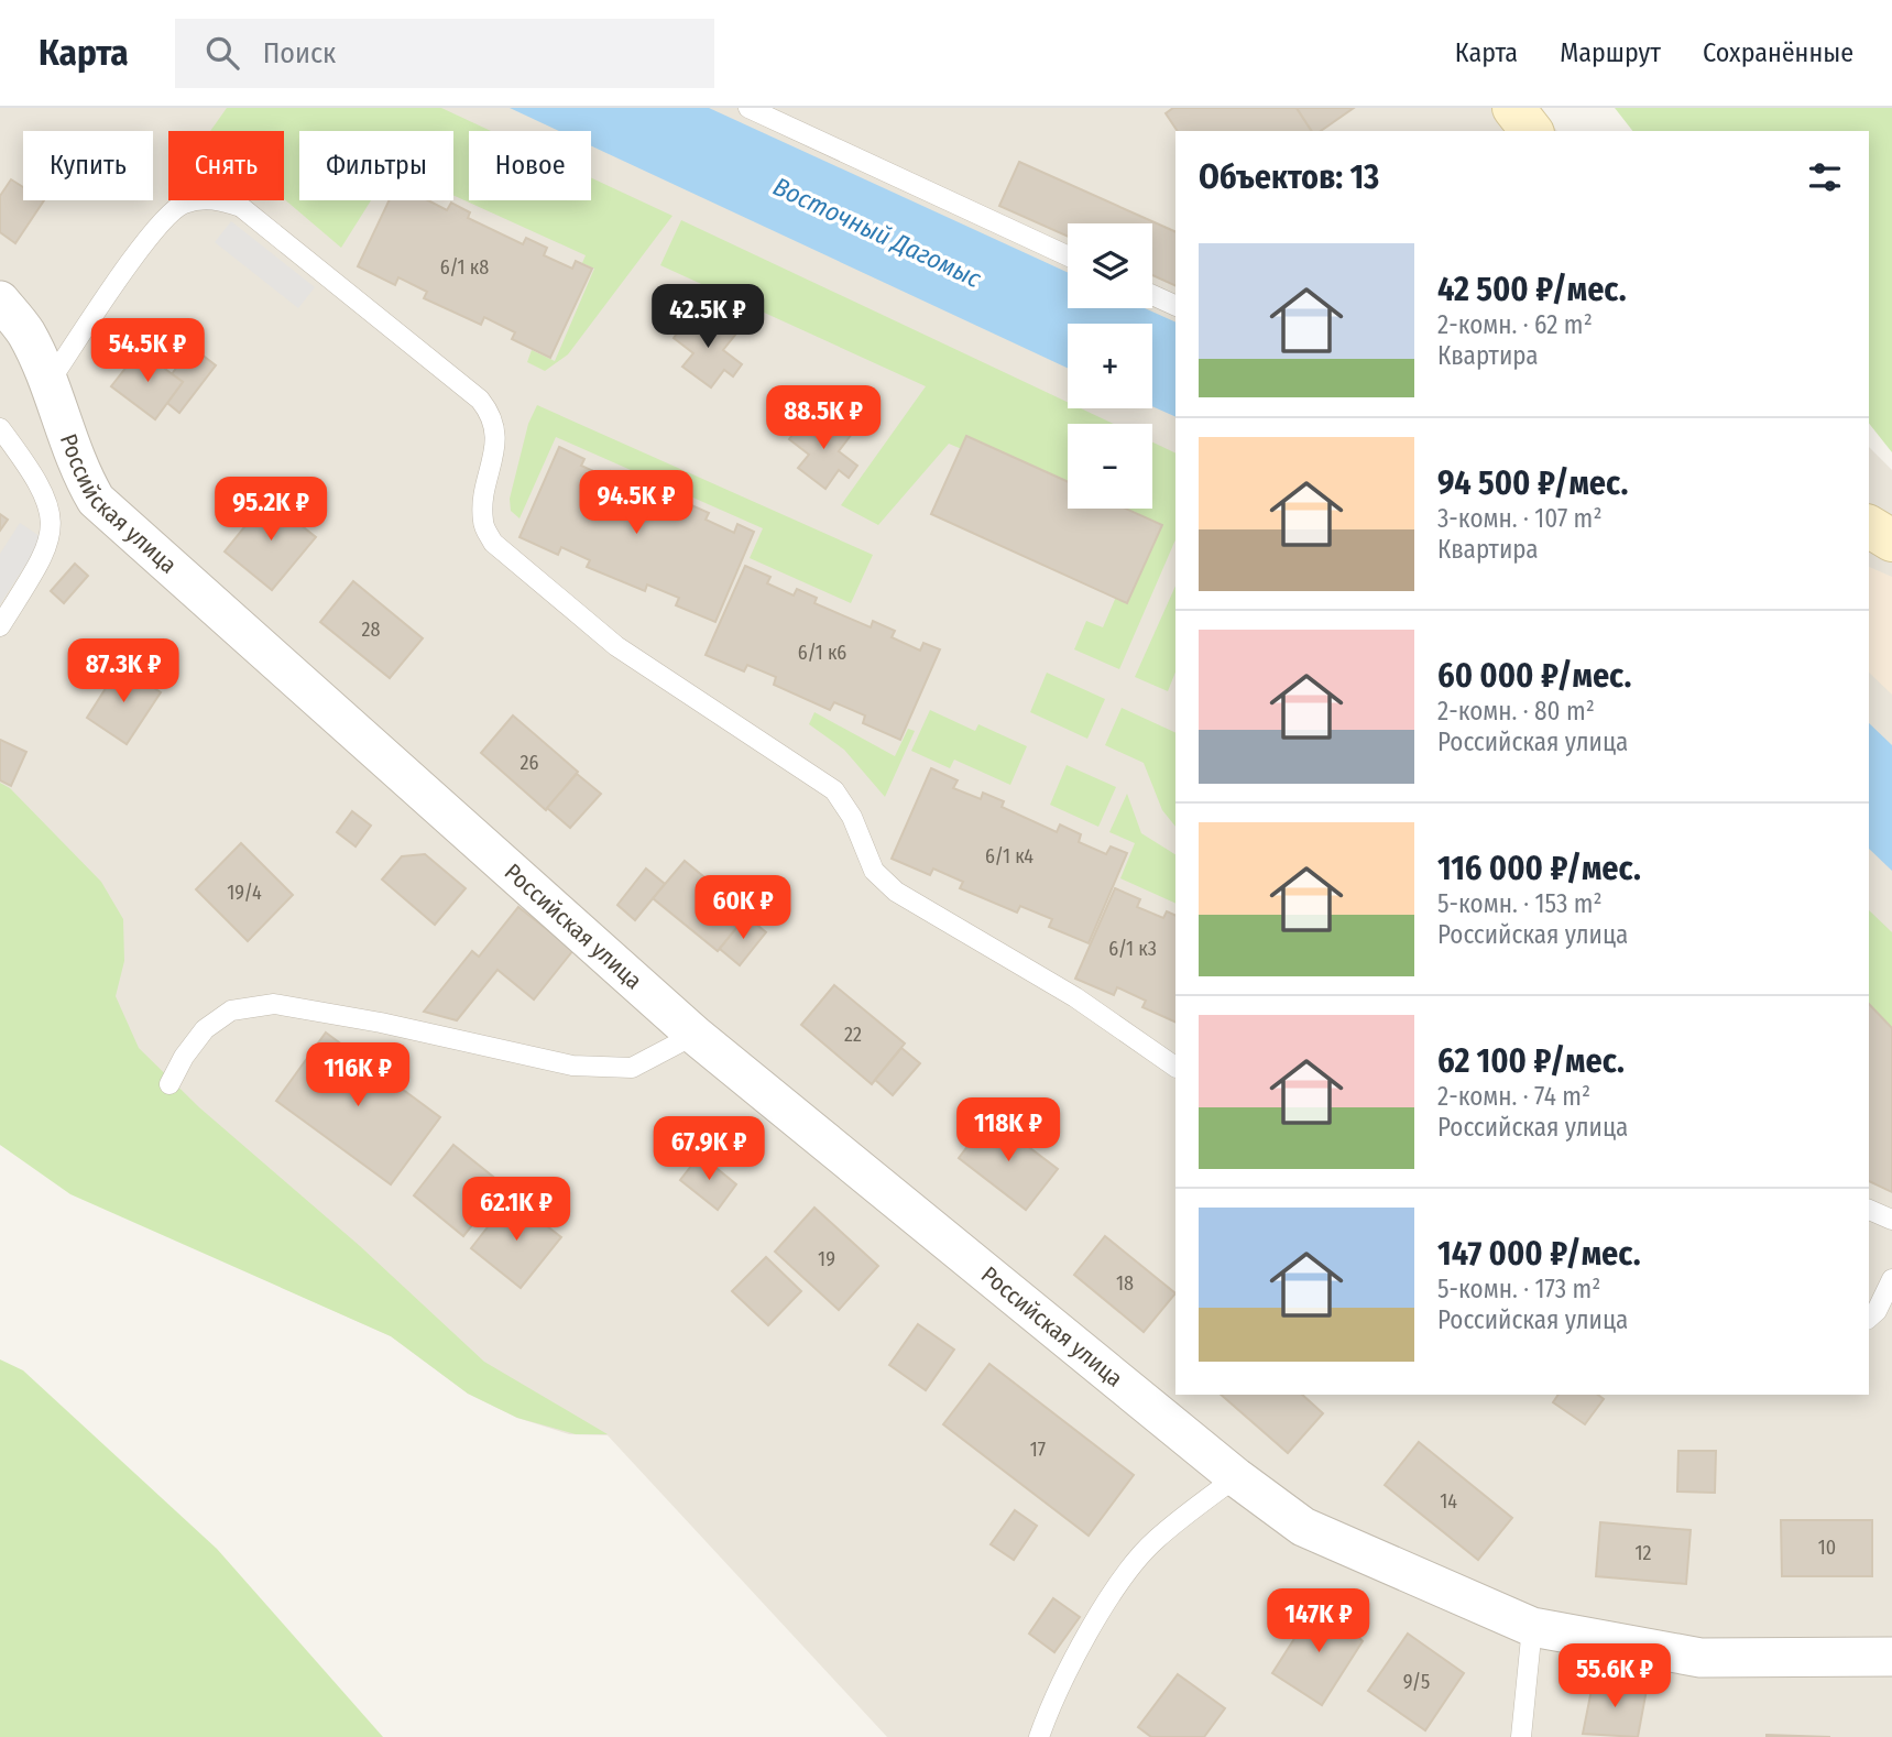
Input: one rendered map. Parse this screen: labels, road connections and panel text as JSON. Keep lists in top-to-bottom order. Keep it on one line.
{"streets":{"street":["Российская улица"]},"water":["Восточный Дагомыс"],"house_numbers":["6/1 к8","28","6/1 к6","26","6/1 к4","19/4","6/1 к3","22","19","18","17","14","10","12","9/5"],"page":{"header":"Карта","search":"Поиск","nav":["Карта","Маршрут","Сохранённые"],"chip":["Купить","Снять","Фильтры","Новое"],"heading":"Объектов: 13","map_buttons":["+","−"],"list":[{"name":"42 500 ₽/мес.","note":"2-комн. · 62 m² · Квартира"},{"name":"94 500 ₽/мес.","note":"3-комн. · 107 m² · Квартира"},{"name":"60 000 ₽/мес.","note":"2-комн. · 80 m² · Российская улица"},{"name":"116 000 ₽/мес.","note":"5-комн. · 153 m² · Российская улица"},{"name":"62 100 ₽/мес.","note":"2-комн. · 74 m² · Российская улица"},{"name":"147 000 ₽/мес.","note":"5-комн. · 173 m² · Российская улица"}],"price":["42.5K ₽","54.5K ₽","88.5K ₽","94.5K ₽","95.2K ₽","87.3K ₽","60K ₽","116K ₽","118K ₽","67.9K ₽","62.1K ₽","147K ₽","55.6K ₽"]}}
